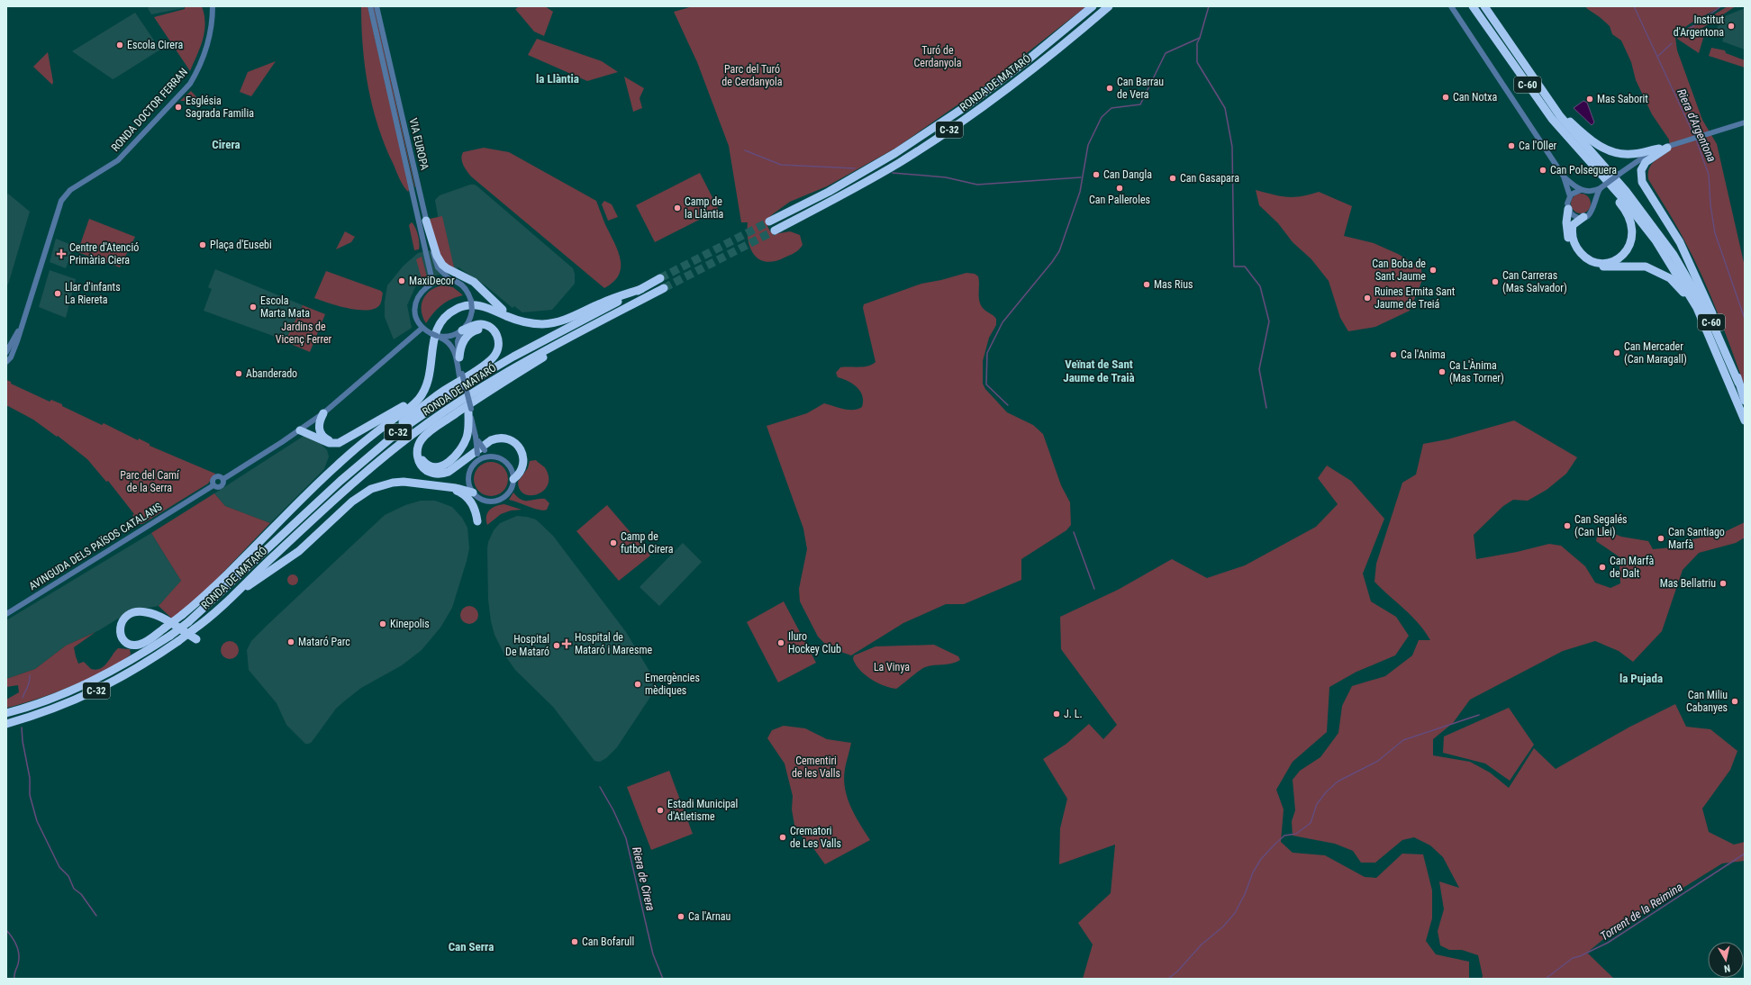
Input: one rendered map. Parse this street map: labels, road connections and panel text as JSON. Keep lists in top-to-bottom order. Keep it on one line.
{"streets":{"highway":["RONDA DE MATARÓ","C-60","C-32"],"street":["RONDA DOCTOR FERRAN","VIA EUROPA","AVINGUDA DELS PAÏSOS CATALANS"]},"crossings":[["RONDA DE MATARÓ","C-32"]],"districts":["la Llàntia","Cirera","Veïnat de Sant Jaume de Traià","la Pujada","Can Serra"],"water":["Riera d'Argentona","Riera de Cirera","Torrent de la Reimina"],"parks":["Turó de Cerdanyola","Parc del Turó de Cerdanyola","Jardins de Vicenç Ferrer","Parc del Camí de la Serra","La Vinya","Cementiri de les Valls"],"places":{"other":["Institut d'Argentona","Escola Cirera","Can Barrau de Vera","Can Notxa","Mas Saborit","Església Sagrada Familia","Ca l'Oller","Can Polseguera","Can Dangla","Can Gasapara","Can Palleroles","Camp de la Llàntia","Plaça d'Eusebi","Can Boba de Sant Jaume","MaxiDecor","Can Carreras (Mas Salvador)","Mas Rius","Llar d'infants La Riereta","Ruines Ermita Sant Jaume de Treiá","Escola Marta Mata","Can Mercader (Can Maragall)","Ca l'Anima","Ca L'Ànima (Mas Torner)","Abanderado","Can Segalés (Can Llei)","Can Santiago Marfà","Camp de futbol Cirera","Can Marfà de Dalt","Mas Bellatriu","Kinepolis","Mataró Parc","Iluro Hockey Club","Hospital De Mataró","Emergències mèdiques","Can Miliu Cabanyes","J. L.","Estadi Municipal d'Atletisme","Crematori de Les Valls","Ca l'Arnau","Can Bofarull"],"health":["Centre d'Atenció Primària Ciera","Hospital de Mataró i Maresme"]},"north":"bottom"}
